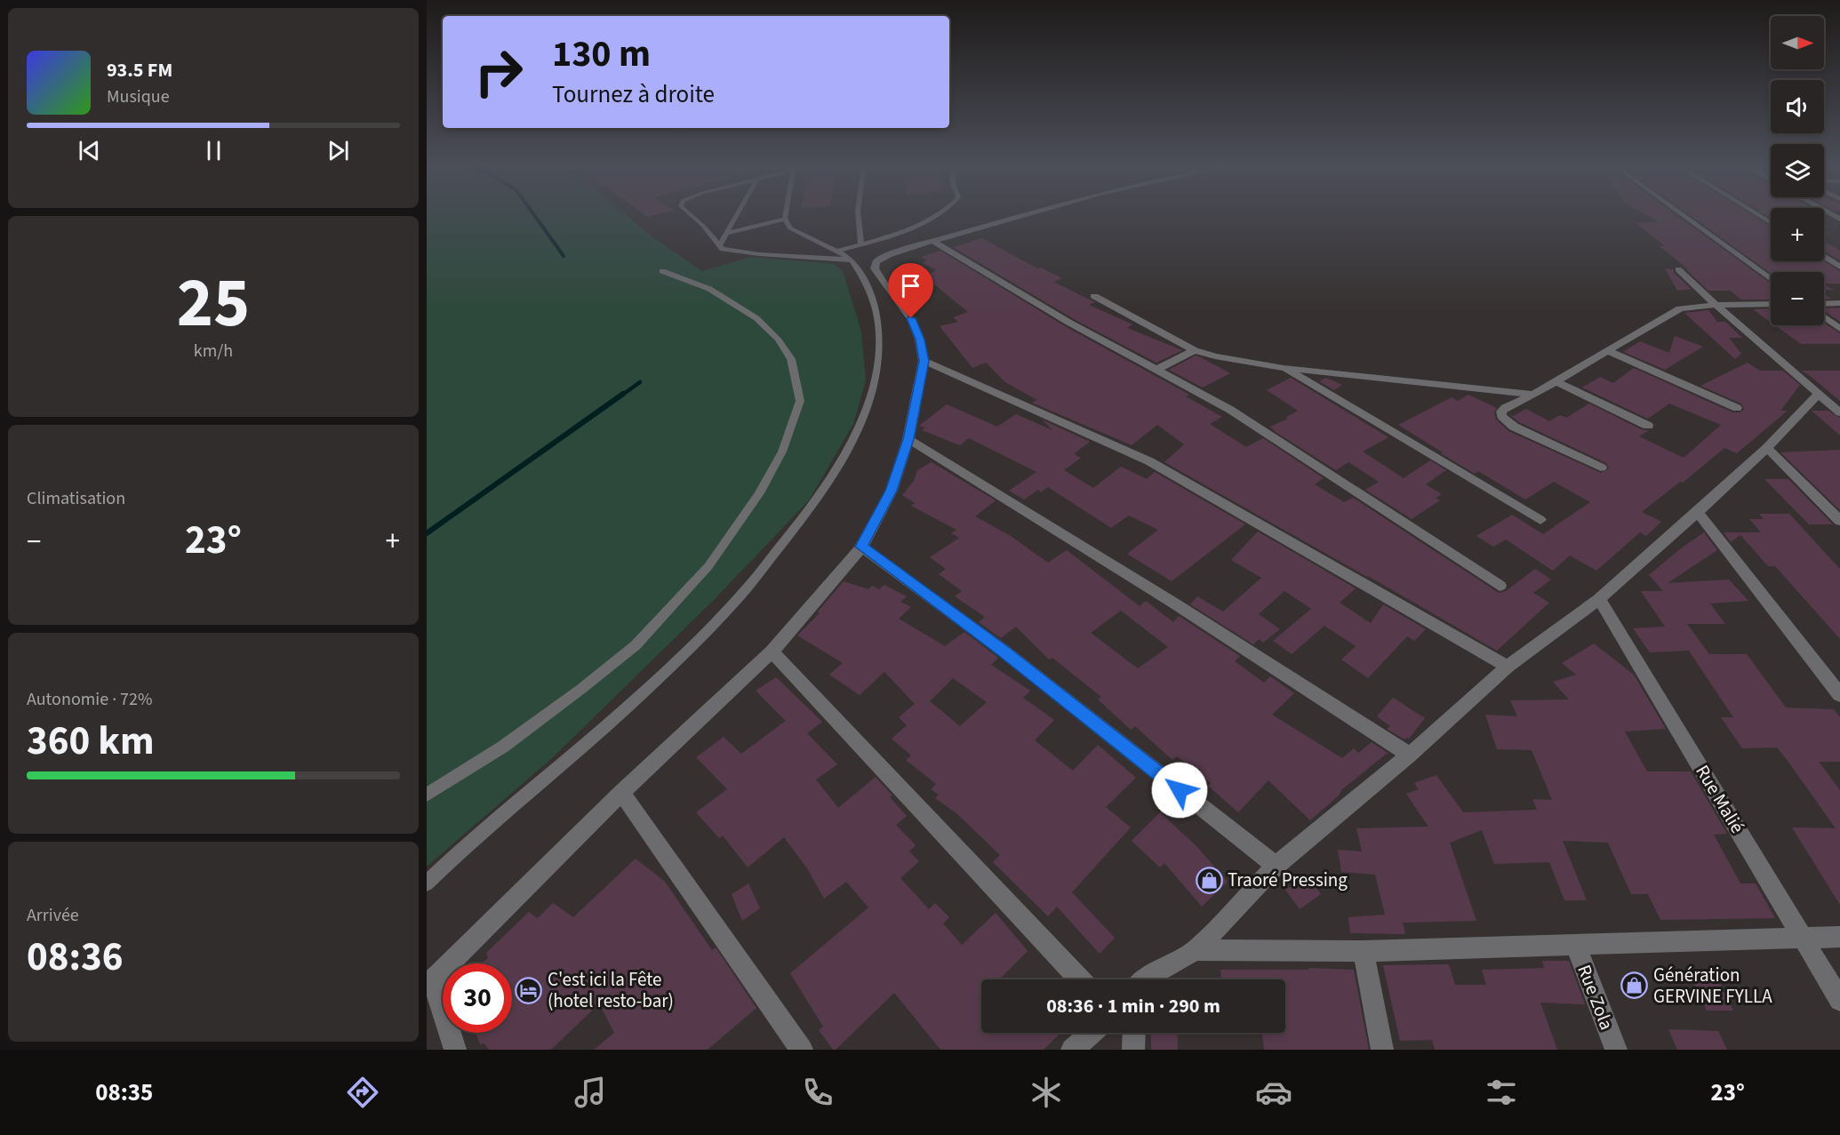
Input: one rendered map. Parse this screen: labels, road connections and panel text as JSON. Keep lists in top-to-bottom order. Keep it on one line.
{"streets":{"street":["Rue Malié","Rue Zola"]},"places":{"shop":["Traoré Pressing","Génération GERVINE FYLLA"],"hotel":["C'est ici la Fête (hotel resto-bar)"]},"north":"right","page":{"map_buttons":["+","−"],"turn":["130 m","Tournez à droite"],"song":["93.5 FM","Musique"],"tile":[["25","km/h"],"Climatisation",["Autonomie · 72%","360 km"],["Arrivée","08:36"]],"heat":["−","23°","+"],"limit":"30","trip":"08:36 · 1 min · 290 m","tabs":["08:35","23°"]}}
